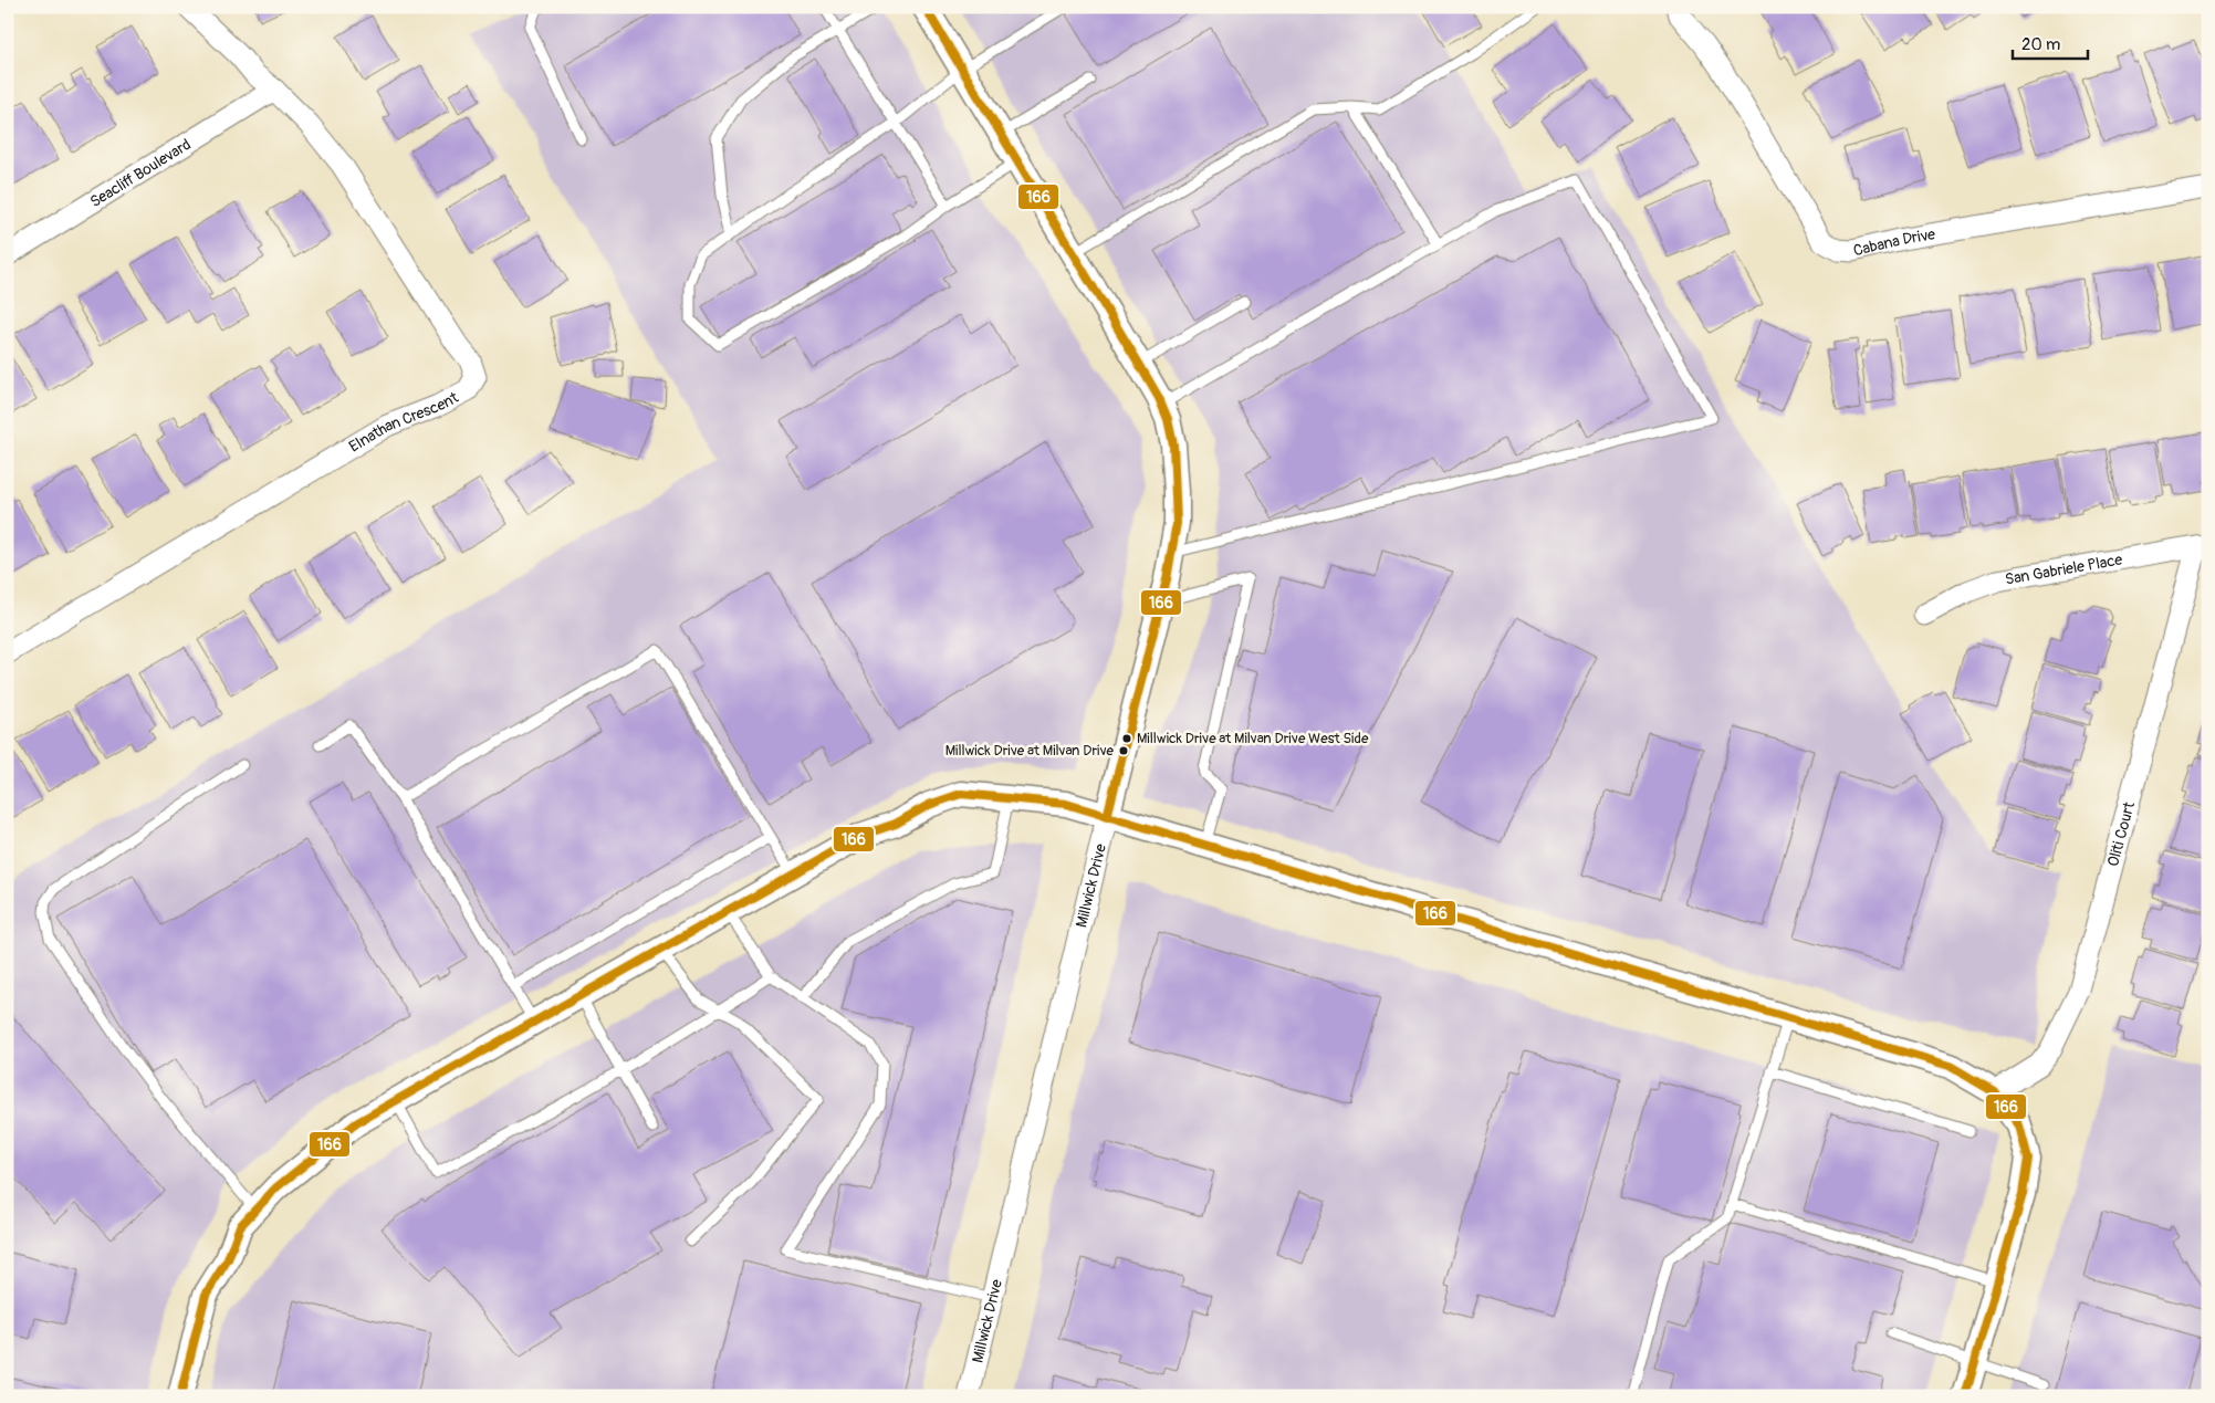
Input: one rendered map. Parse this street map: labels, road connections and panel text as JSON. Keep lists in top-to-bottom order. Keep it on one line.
{"streets":{"street":["Seacliff Boulevard","Cabana Drive","Elnathan Crescent","San Gabriele Place","Oliti Court","Millwick Drive"]},"crossings":[["Seacliff Boulevard","Elnathan Crescent"],["San Gabriele Place","Oliti Court"]],"places":["Millwick Drive at Milvan Drive West Side","Millwick Drive at Milvan Drive"],"lines":["transit line 166"],"scale_bar":"20 m"}
